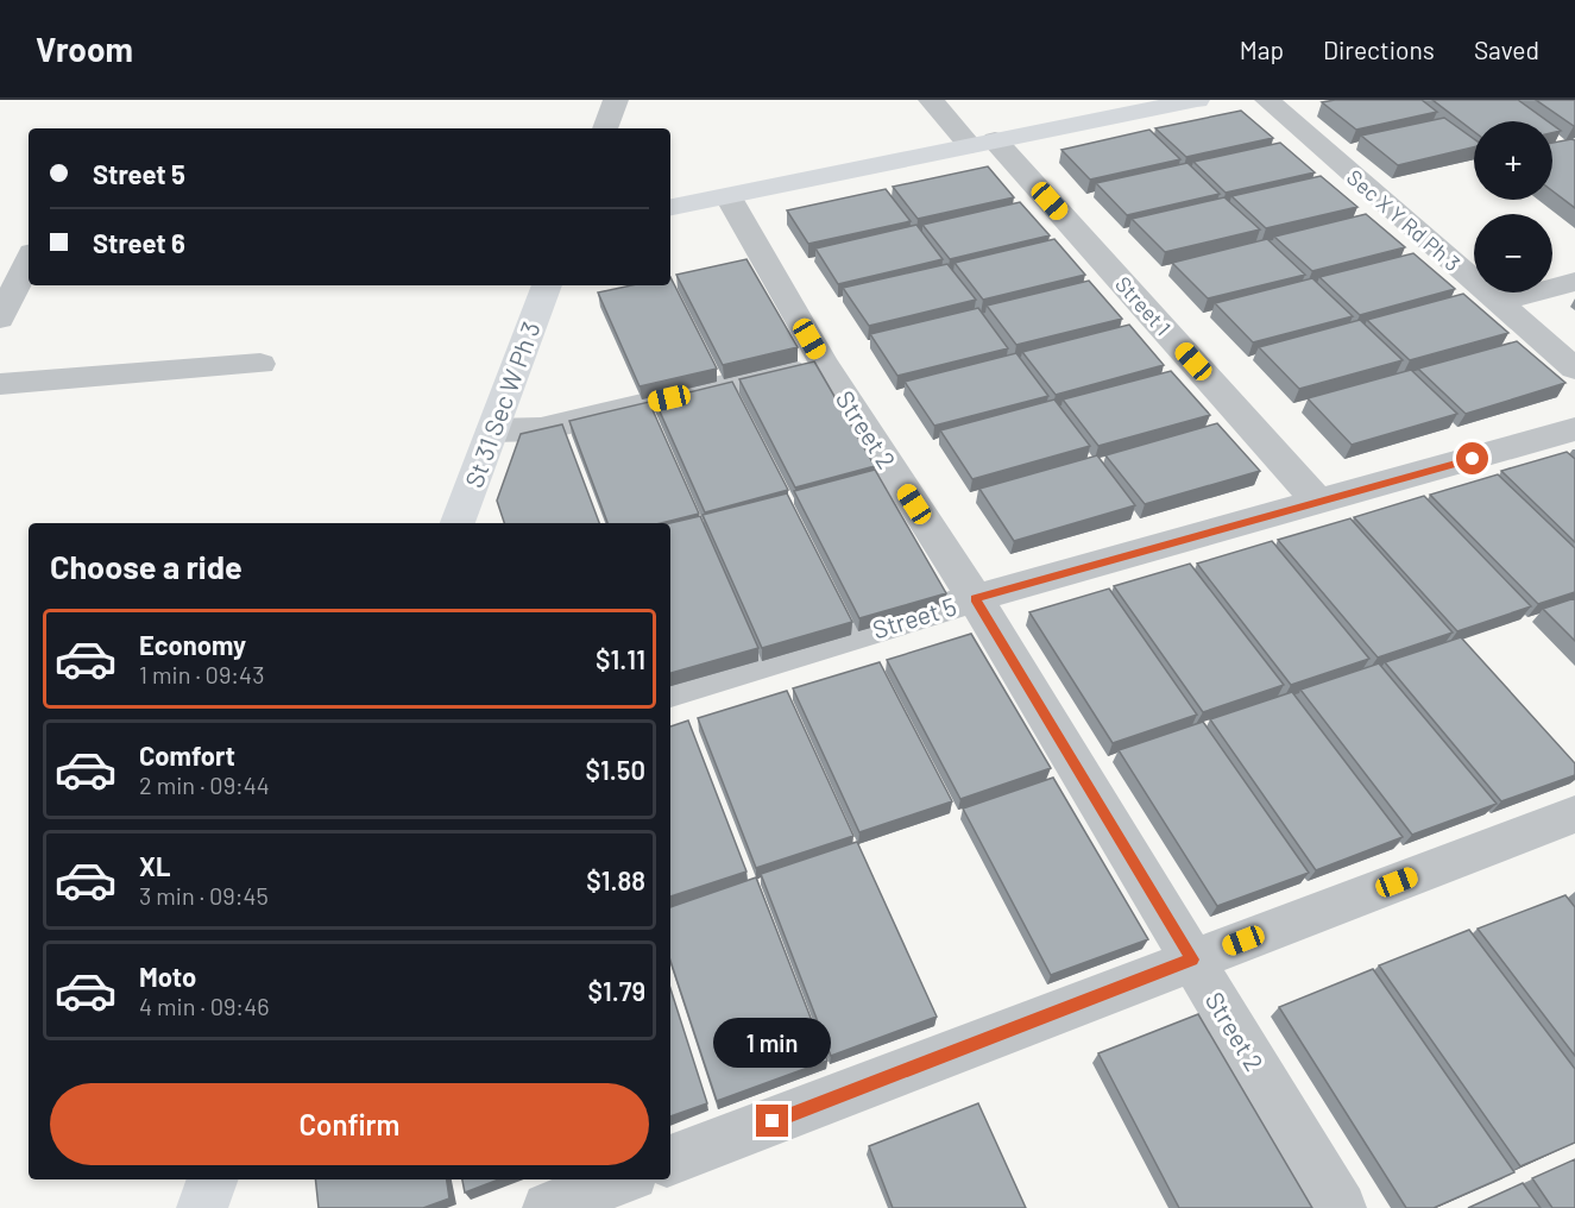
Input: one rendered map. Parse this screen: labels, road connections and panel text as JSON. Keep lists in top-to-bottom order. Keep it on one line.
{"streets":{"main road":["St 31 Sec W Ph 3"],"street":["Sec X Y Rd Ph 3","Street 1","Street 2","Street 5"]},"crossings":[["Street 1","Street 5"],["Street 2","Street 5"]],"page":{"header":"Vroom","nav":["Map","Directions","Saved"],"map_buttons":["+","−"],"banner":["Street 5","Street 6"],"heading":"Choose a ride","list":[{"name":"Economy","note":"1 min · 09:43","value":"$1.11"},{"name":"Comfort","note":"2 min · 09:44","value":"$1.50"},{"name":"XL","note":"3 min · 09:45","value":"$1.88"},{"name":"Moto","note":"4 min · 09:46","value":"$1.79"}],"bubble":"1 min","buttons":"Confirm"}}
